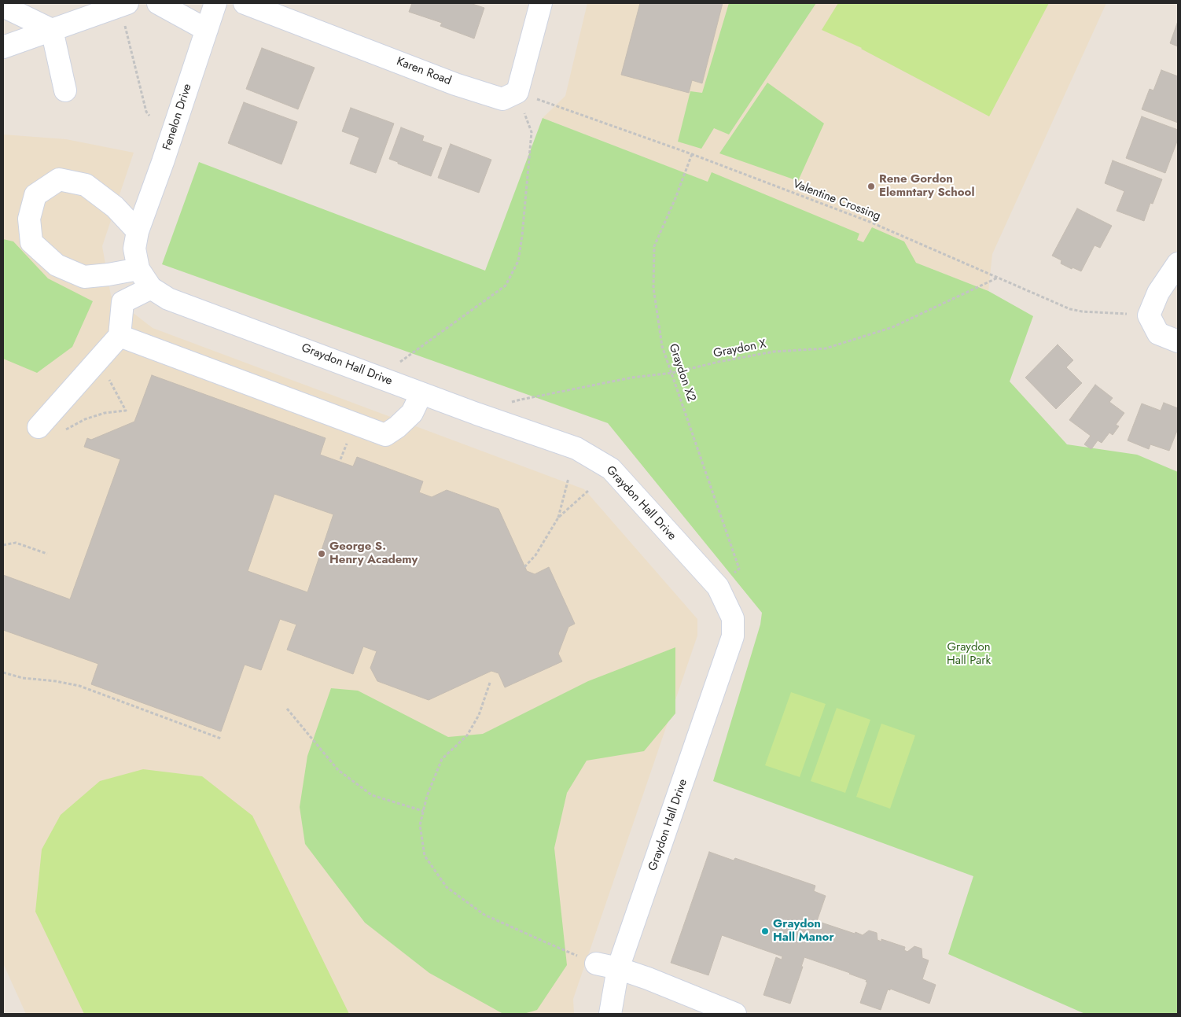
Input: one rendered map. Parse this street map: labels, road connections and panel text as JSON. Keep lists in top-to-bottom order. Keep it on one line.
{"streets":{"street":["Karen Road","Fenelon Drive","Graydon Hall Drive"],"path":["Valentine Crossing","Graydon X","Graydon X2"]},"crossings":[["Karen Road","Valentine Crossing"],["Fenelon Drive","Graydon Hall Drive"],["Valentine Crossing","Graydon X"],["Valentine Crossing","Graydon X2"],["Graydon X","Graydon Hall Drive"],["Graydon X","Graydon X2"],["Graydon Hall Drive","Graydon X2"]],"parks":["Graydon Hall Park"],"places":["Rene Gordon Elemntary School","George S. Henry Academy","Graydon Hall Manor"]}
